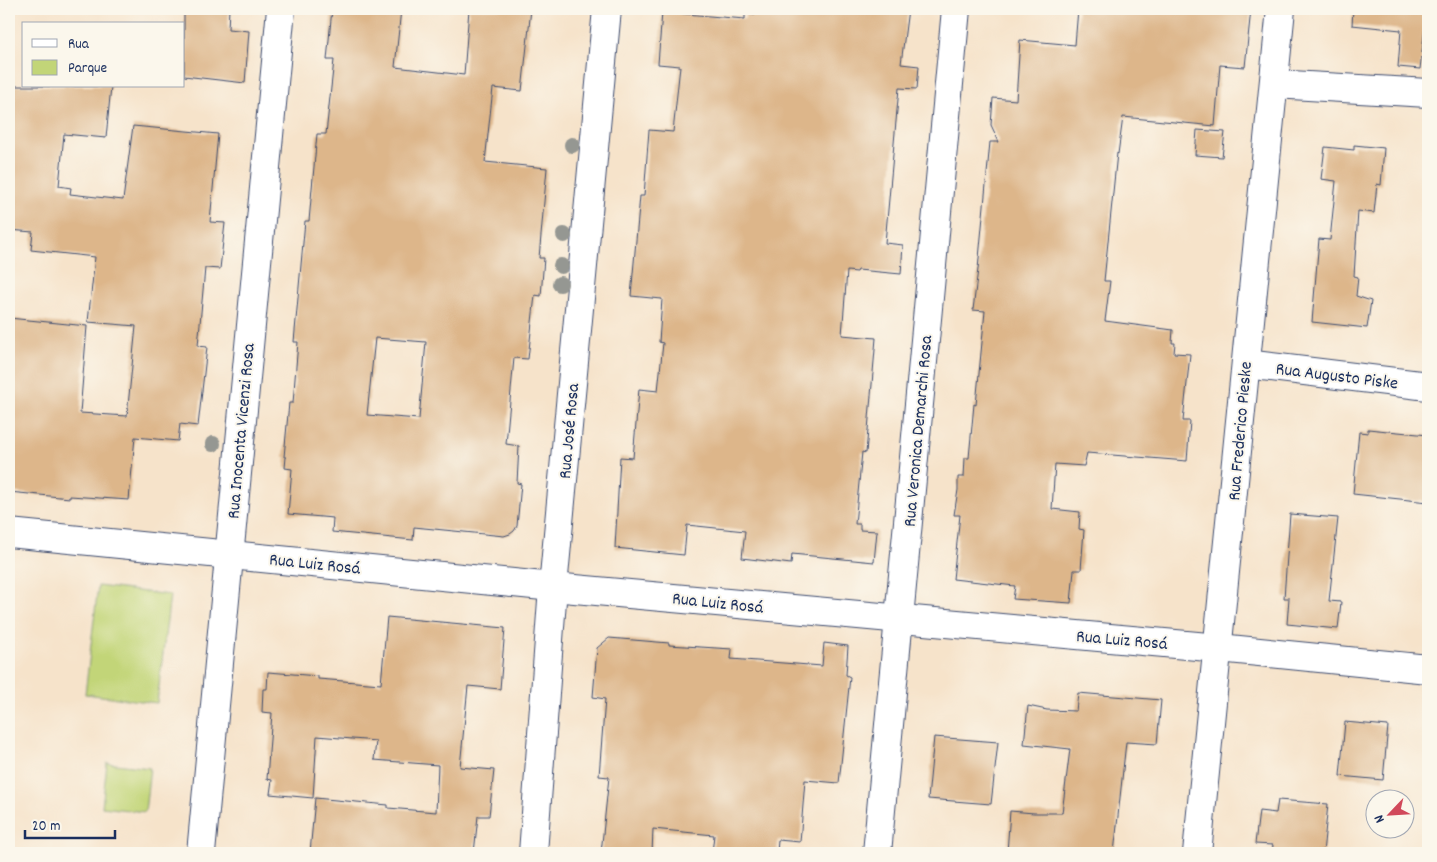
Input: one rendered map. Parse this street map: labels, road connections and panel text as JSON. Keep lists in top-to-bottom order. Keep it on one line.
{"streets":{"street":["Rua Augusto Piske","Rua Inocenta Vicenzi Rosa","Rua José Rosa","Rua Veronica Demarchi Rosa","Rua Frederico Pieske","Rua Luiz Rosá"]},"crossings":[["Rua Augusto Piske","Rua Frederico Pieske"],["Rua Inocenta Vicenzi Rosa","Rua Luiz Rosá"],["Rua José Rosa","Rua Luiz Rosá"],["Rua Veronica Demarchi Rosa","Rua Luiz Rosá"],["Rua Frederico Pieske","Rua Luiz Rosá"]],"legend":["Rua","Parque"],"scale_bar":"20 m","north":"bottom left"}
